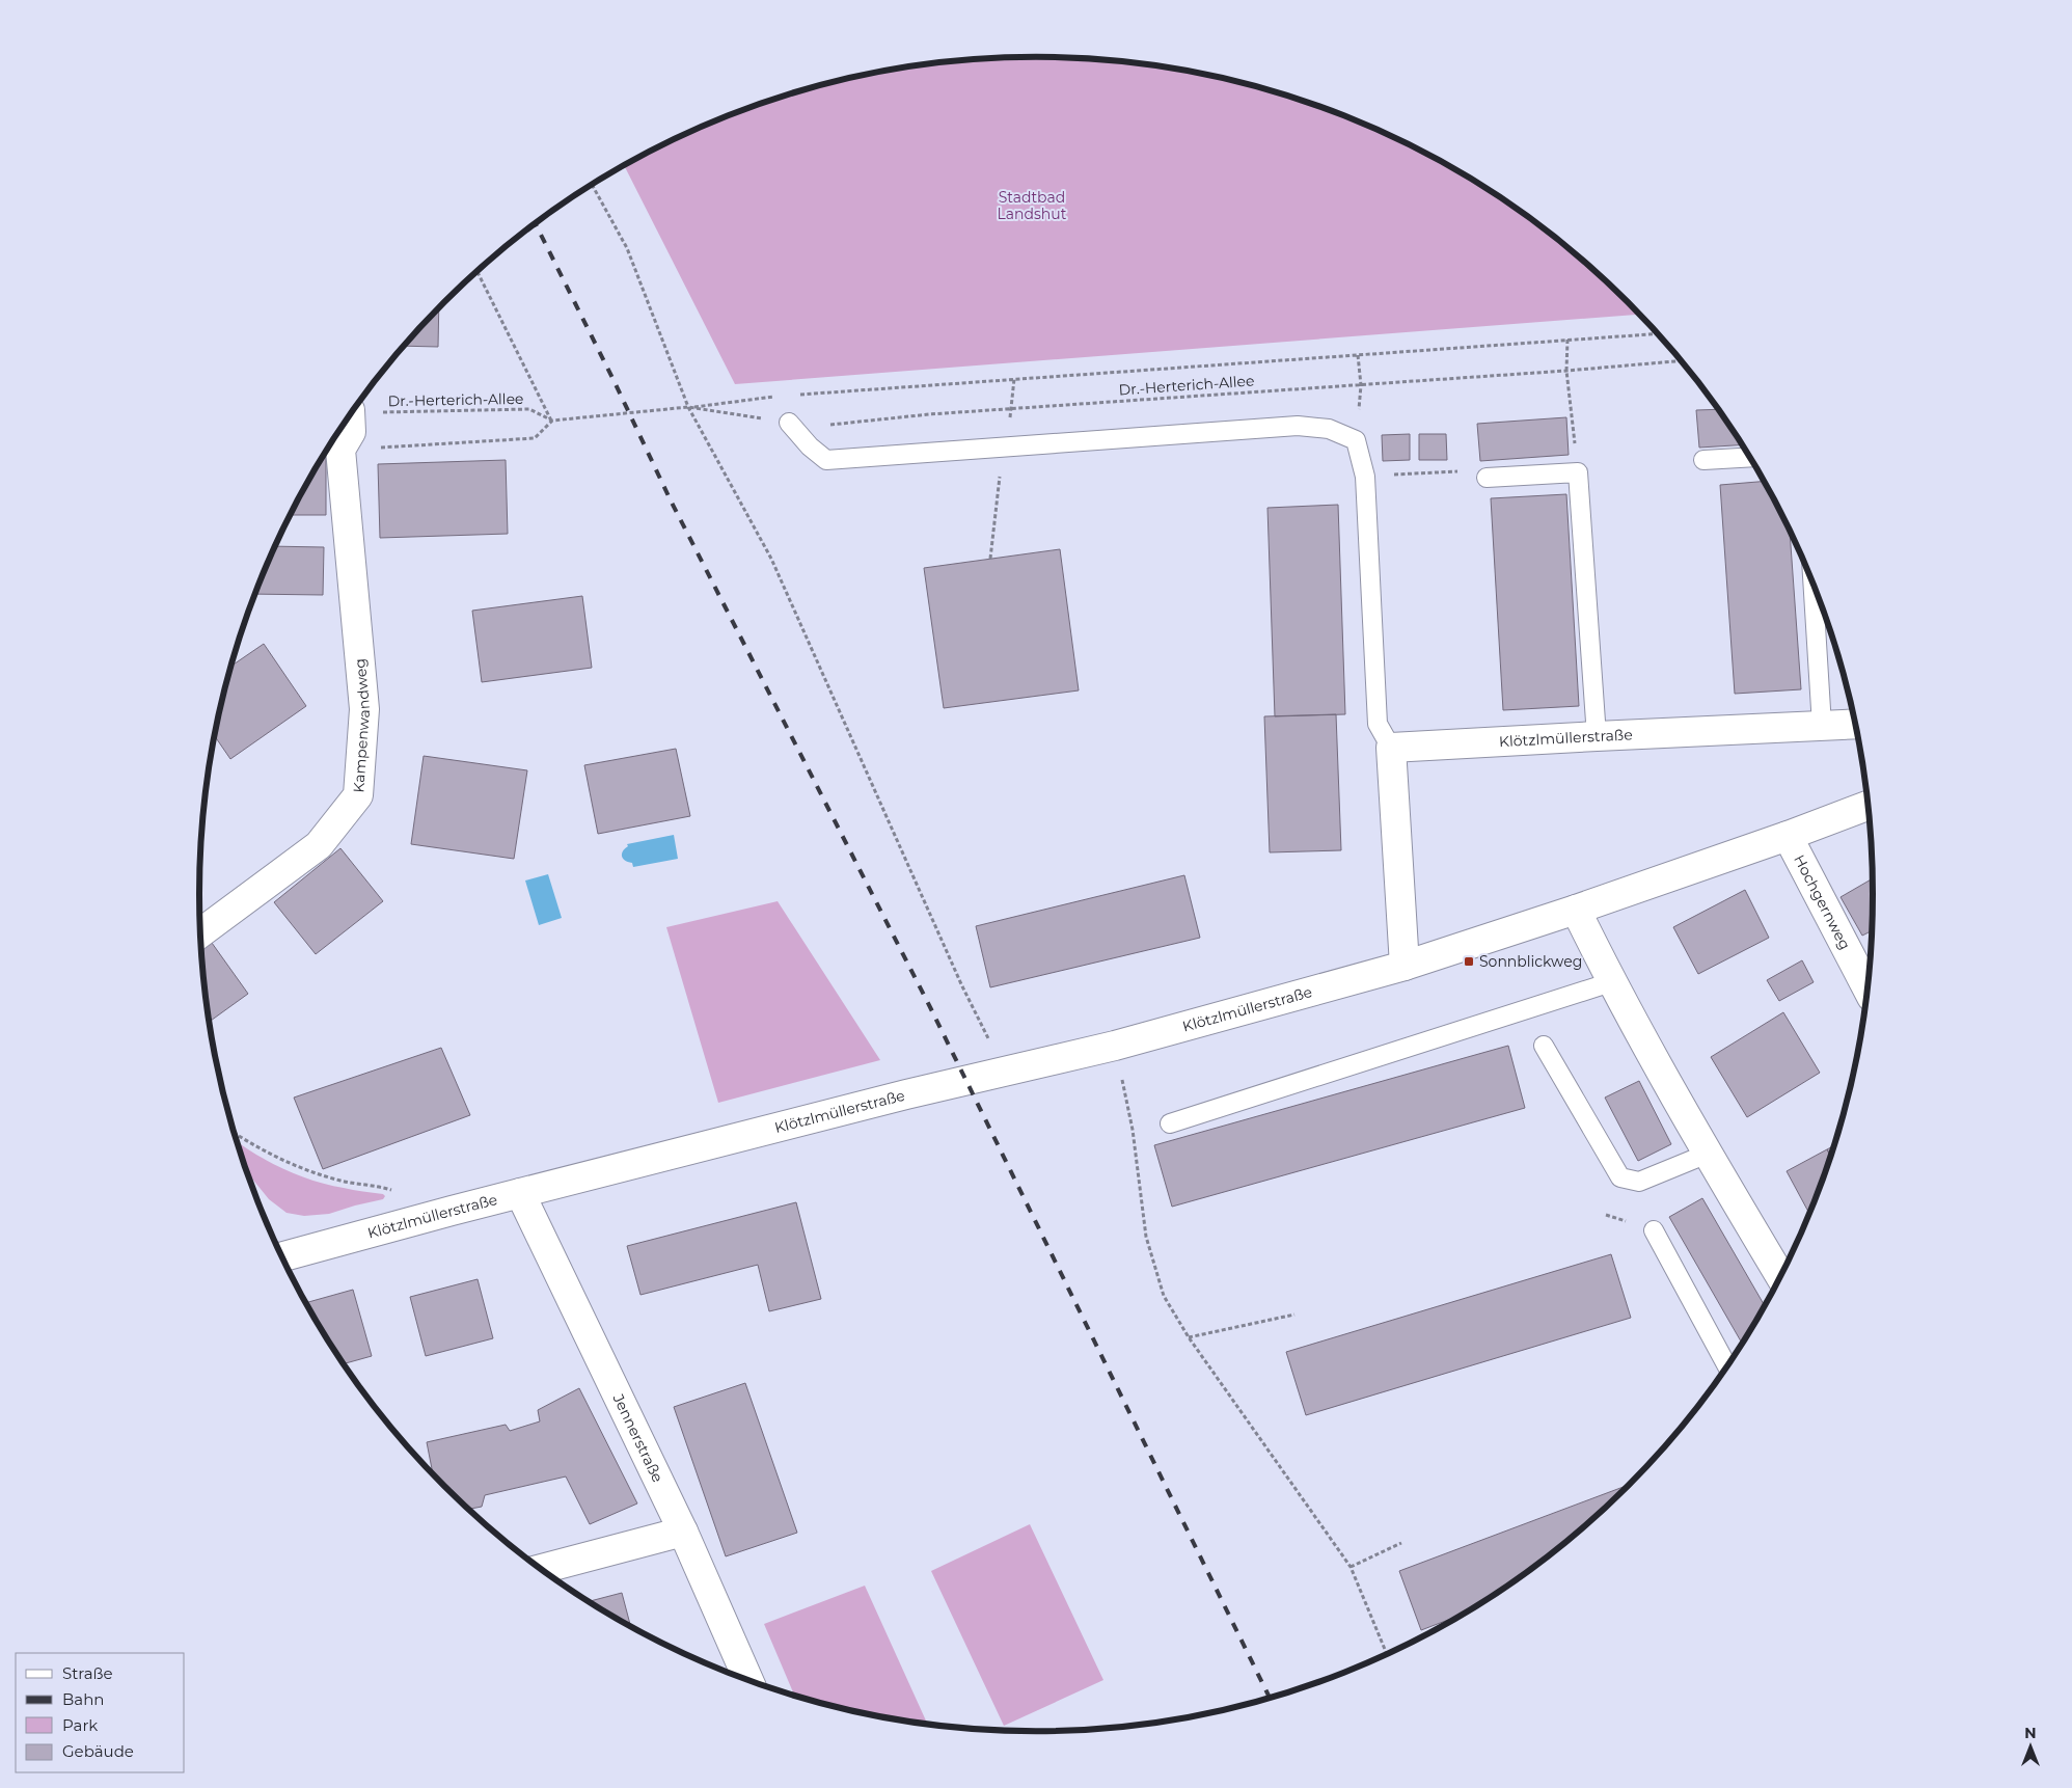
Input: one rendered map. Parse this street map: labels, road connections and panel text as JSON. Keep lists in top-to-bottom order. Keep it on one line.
{"streets":{"street":["Kampenwandweg","Klötzlmüllerstraße","Hochgernweg","Jennerstraße"],"path":["Dr.-Herterich-Allee"]},"crossings":[["Klötzlmüllerstraße","Hochgernweg"],["Klötzlmüllerstraße","Jennerstraße"]],"parks":["Stadtbad Landshut"],"places":{"transit":["Sonnblickweg"]},"legend":["Straße","Bahn","Park","Gebäude"],"north":"top"}
